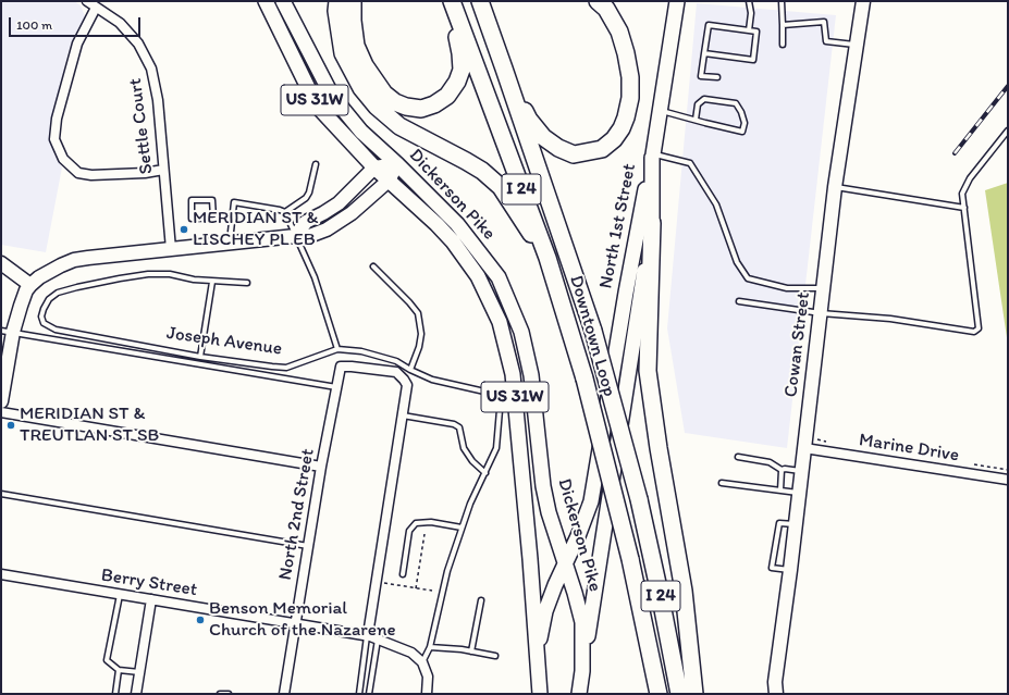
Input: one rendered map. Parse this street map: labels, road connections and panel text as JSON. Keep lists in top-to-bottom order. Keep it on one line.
{"streets":{"highway":["I 24","Downtown Loop"],"main road":["US 31W","Dickerson Pike","North 1st Street"],"street":["Settle Court","Cowan Street","Marine Drive","North 2nd Street","Berry Street"],"lane":["Joseph Avenue"]},"crossings":[["Dickerson Pike","North 1st Street"],["Cowan Street","Marine Drive"],["North 2nd Street","Berry Street"]],"places":["MERIDIAN ST & LISCHEY PL EB","MERIDIAN ST & TREUTLAN ST SB","Benson Memorial Church of the Nazarene"],"scale_bar":"100 m"}
